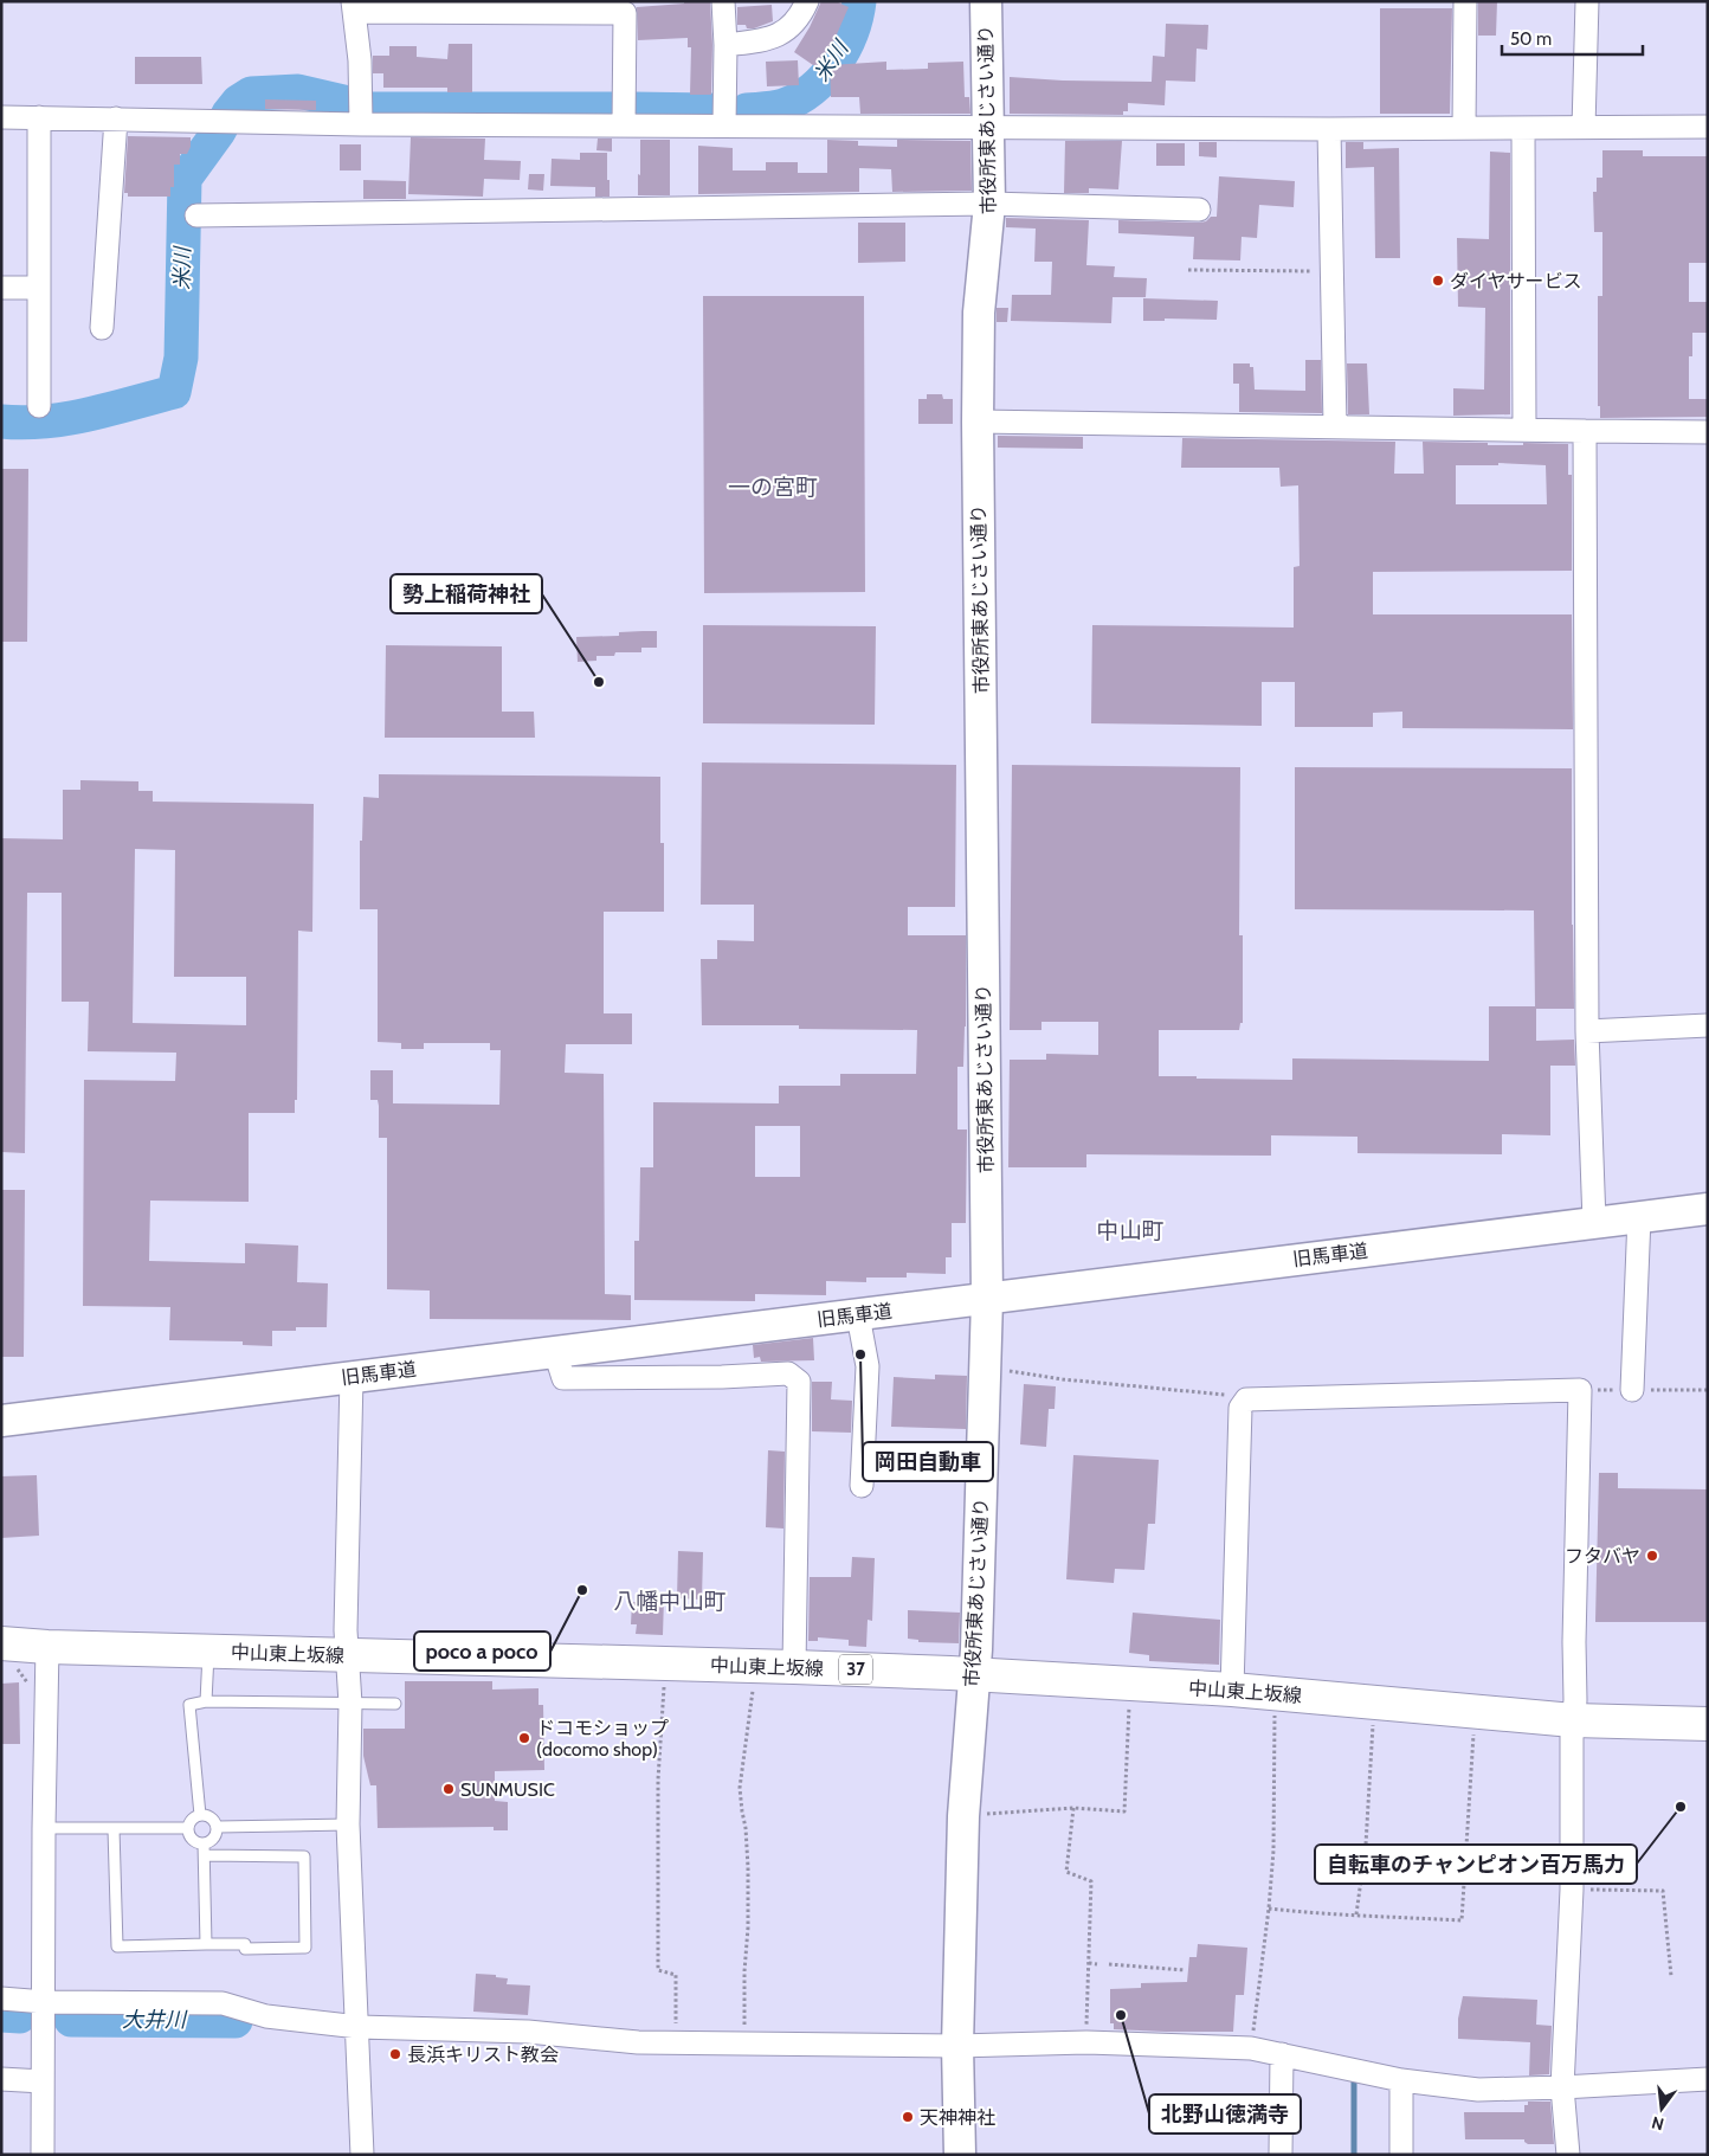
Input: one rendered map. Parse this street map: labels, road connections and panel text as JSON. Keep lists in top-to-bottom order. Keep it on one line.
{"streets":{"main road":["中山東上坂線","37"],"street":["市役所東あじさい通り","旧馬車道"]},"crossings":[["市役所東あじさい通り","旧馬車道"],["市役所東あじさい通り","中山東上坂線"]],"districts":["一の宮町","中山町","八幡中山町"],"water":["米川","大井川"],"places":["ダイヤサービス","勢上稲荷神社","岡田自動車","フタバヤ","poco a poco","ドコモショップ (docomo shop)","SUNMUSIC","自転車のチャンピオン百万馬力","北野山徳満寺","長浜キリスト教会","天神神社"],"scale_bar":"50 m","north":"bottom"}
